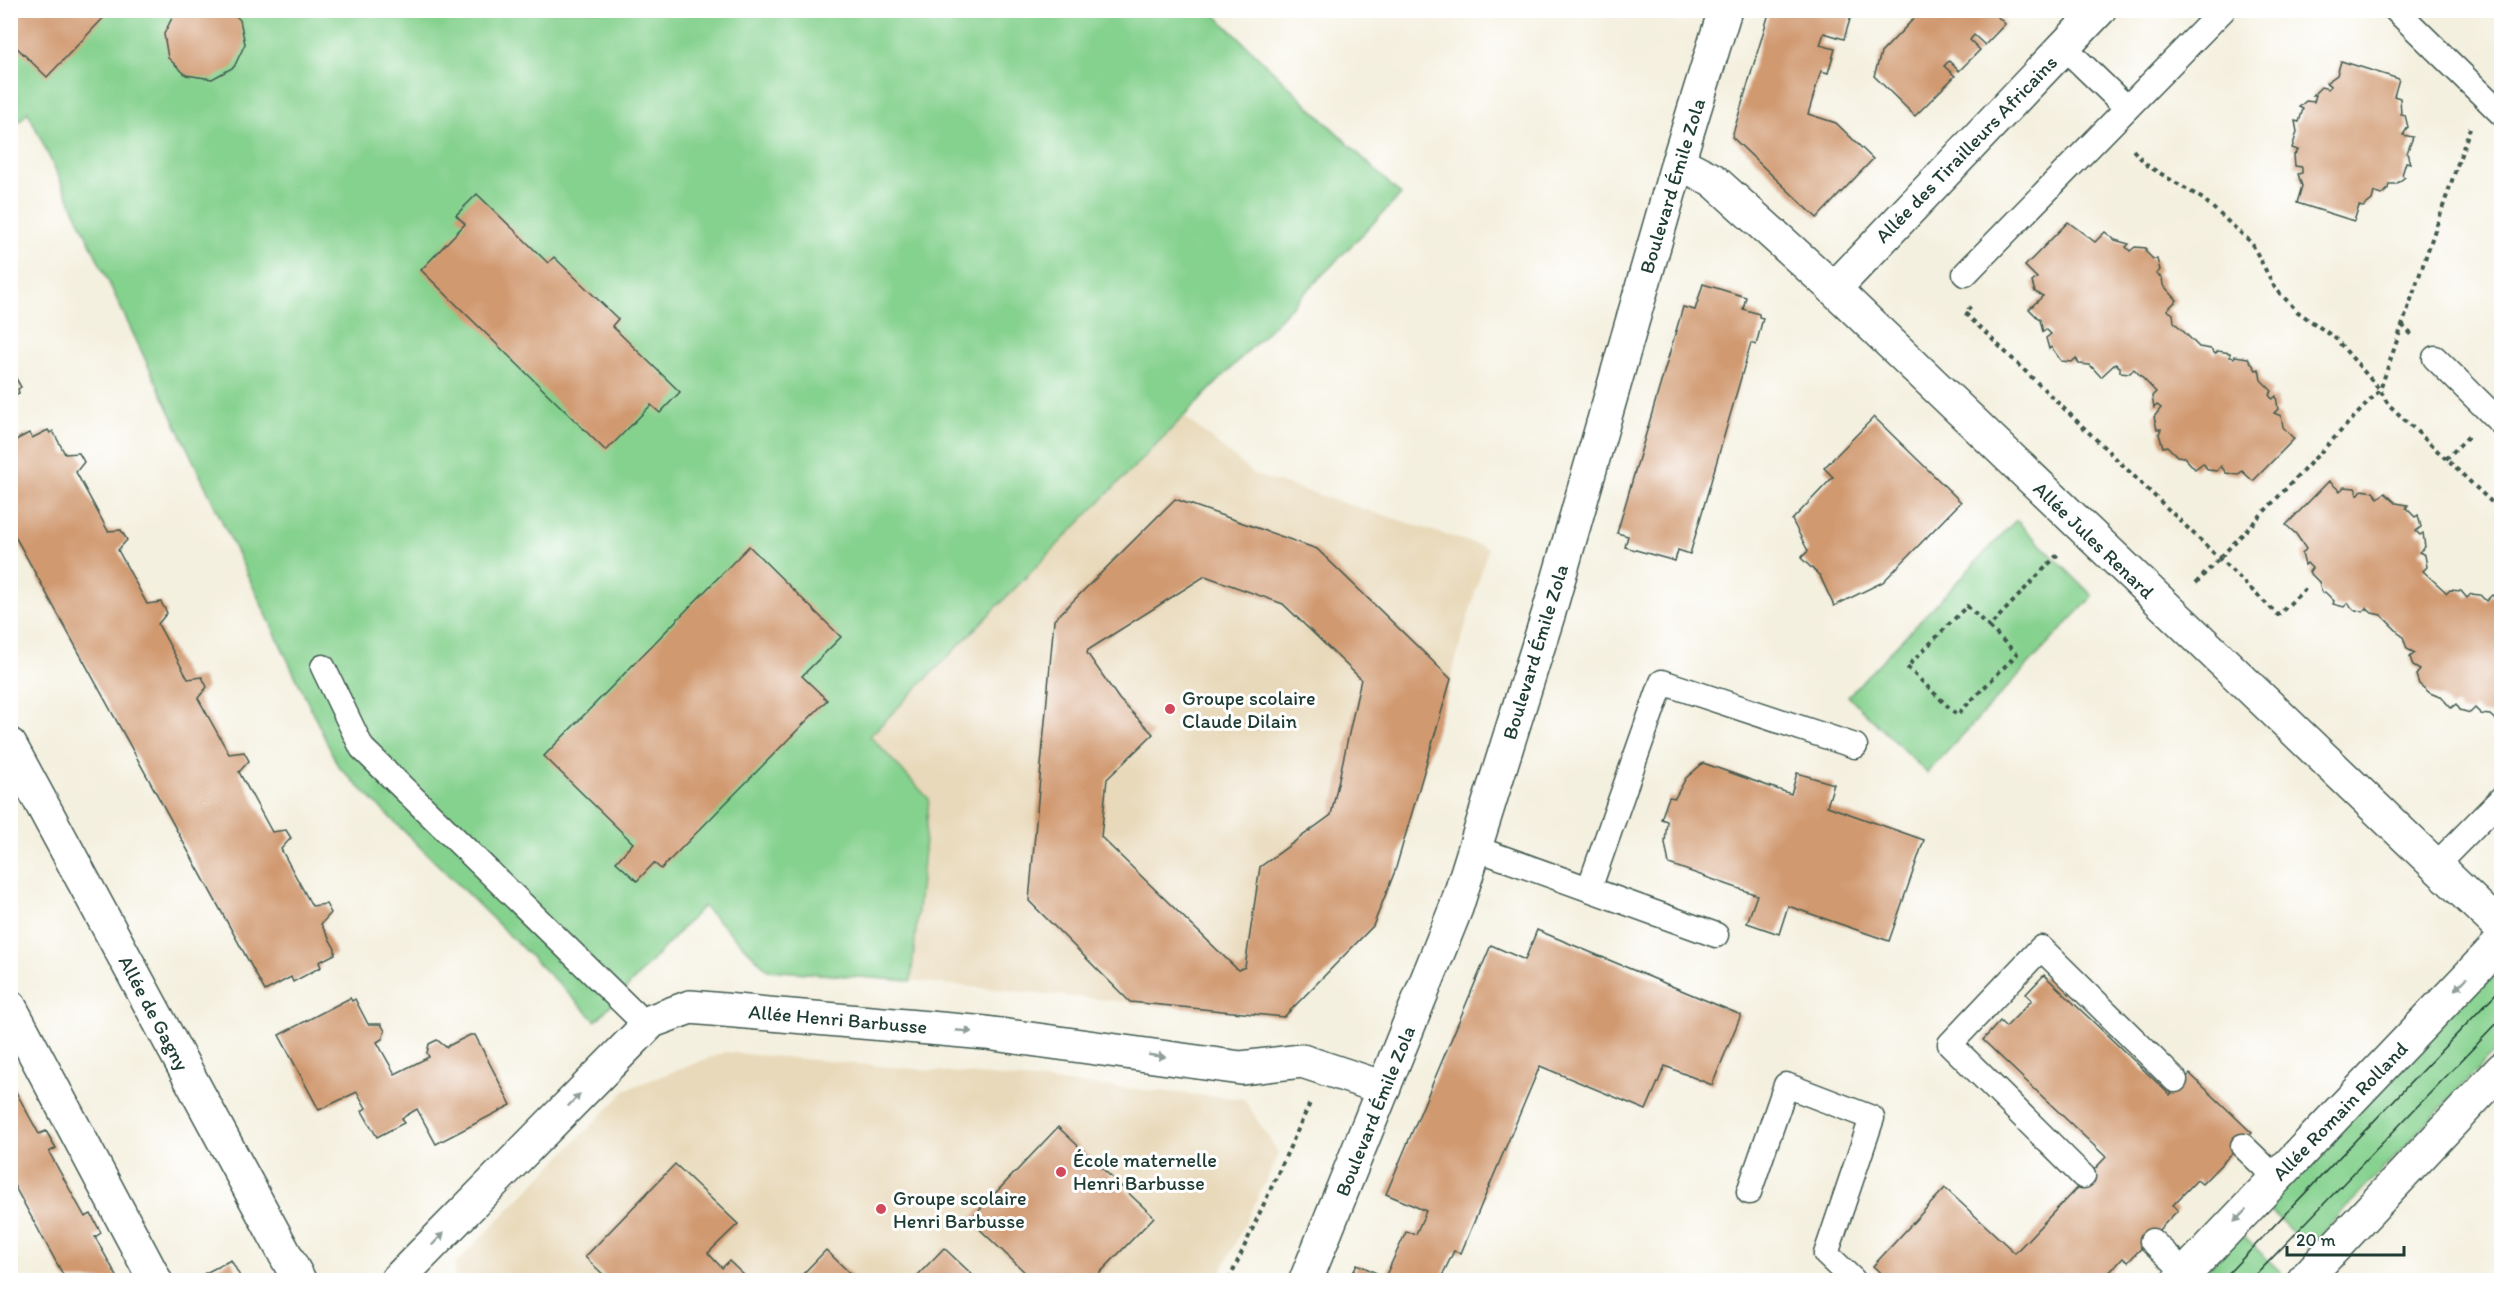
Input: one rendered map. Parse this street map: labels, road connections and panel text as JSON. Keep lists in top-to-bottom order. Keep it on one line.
{"streets":{"street":["Allée des Tirailleurs Africains","Boulevard Émile Zola","Allée Jules Renard","Allée de Gagny","Allée Henri Barbusse","Allée Romain Rolland"]},"crossings":[["Allée des Tirailleurs Africains","Allée Jules Renard"],["Boulevard Émile Zola","Allée Jules Renard"],["Boulevard Émile Zola","Allée Henri Barbusse"]],"one_way":["Allée Henri Barbusse"],"places":["Groupe scolaire Claude Dilain","École maternelle Henri Barbusse","Groupe scolaire Henri Barbusse"],"scale_bar":"20 m"}
